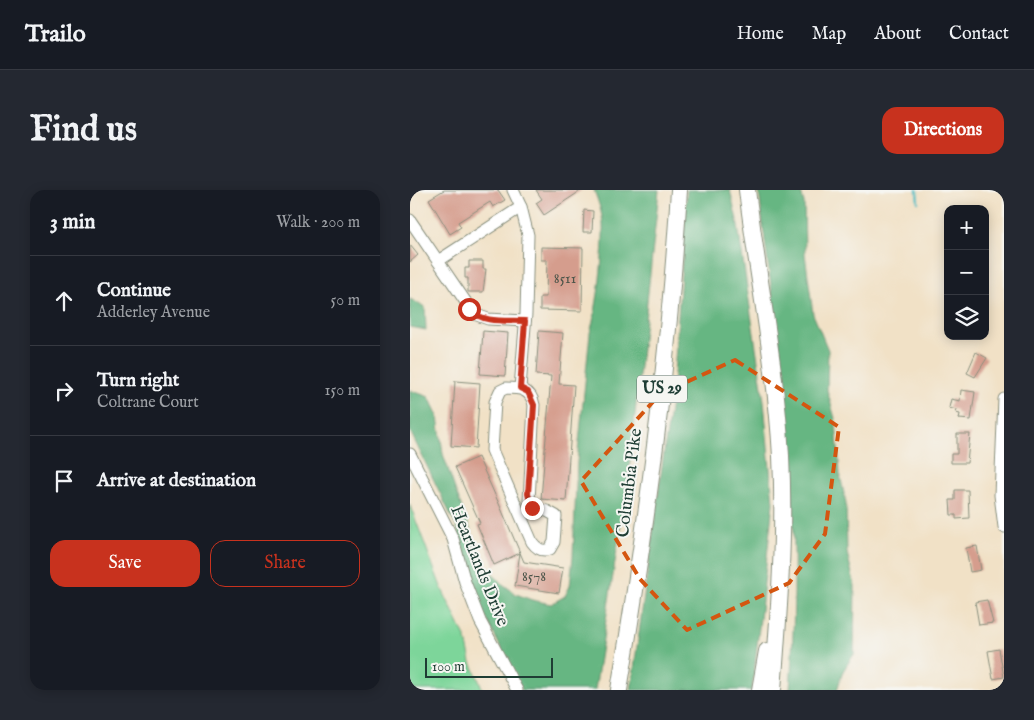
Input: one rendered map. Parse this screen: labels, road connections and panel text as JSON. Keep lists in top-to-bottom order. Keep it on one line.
{"streets":{"highway":["US 29","Columbia Pike"],"street":["Heartlands Drive"]},"house_numbers":["8511","8578"],"scale_bar":"100 m","page":{"header":"Trailo","nav":["Home","Map","About","Contact"],"buttons":["Directions",["Save","Share"]],"title":"Find us","heading":["3 min","Walk · 200 m"],"map_buttons":["+","−"],"list":[["Continue","Adderley Avenue","50 m"],["Turn right","Coltrane Court","150 m"],"Arrive at destination"],"scale":"100 m"}}
